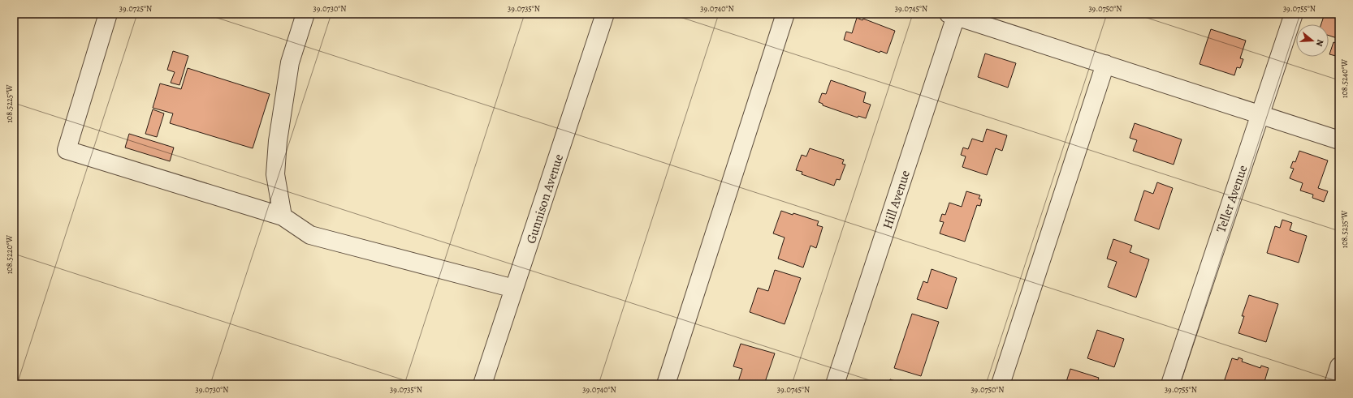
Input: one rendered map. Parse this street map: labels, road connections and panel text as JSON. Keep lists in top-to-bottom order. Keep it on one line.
{"streets":{"street":["Gunnison Avenue","Teller Avenue","Hill Avenue"]},"north":"right","coordinates":["39.0725°N","39.0730°N","39.0735°N","39.0740°N","39.0745°N","39.0750°N","39.0755°N","108.5240°W","108.5225°W","108.5235°W","108.5220°W"]}
